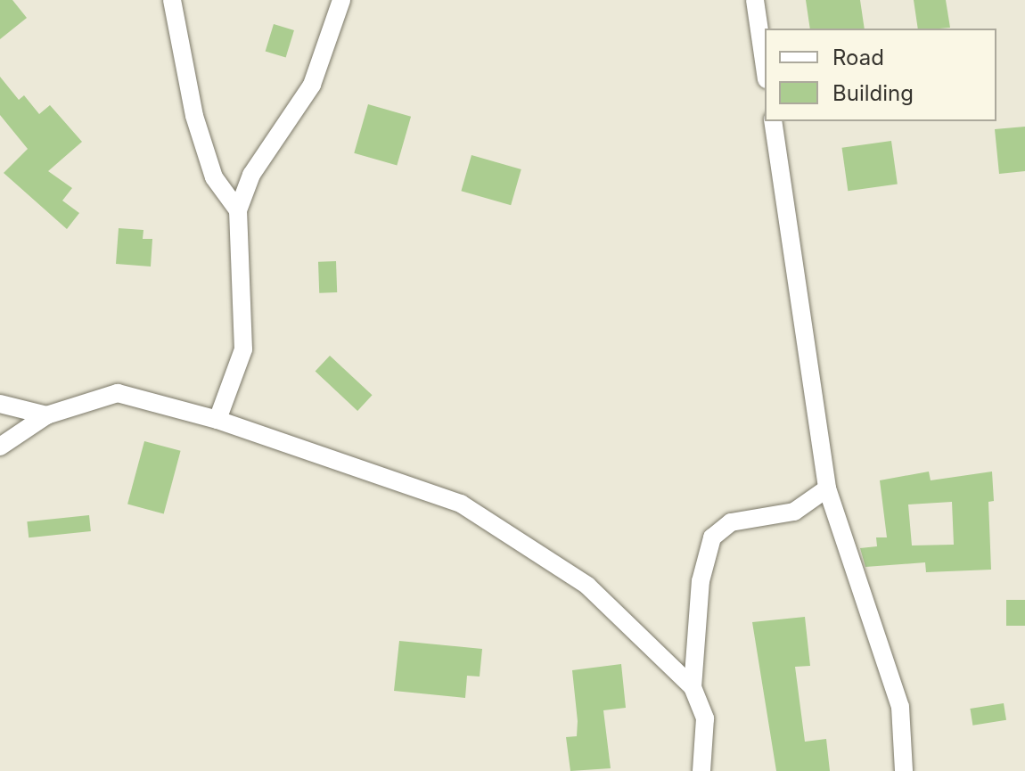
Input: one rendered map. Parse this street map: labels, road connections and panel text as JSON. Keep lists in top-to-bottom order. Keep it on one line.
{"legend":["Road","Building"]}
